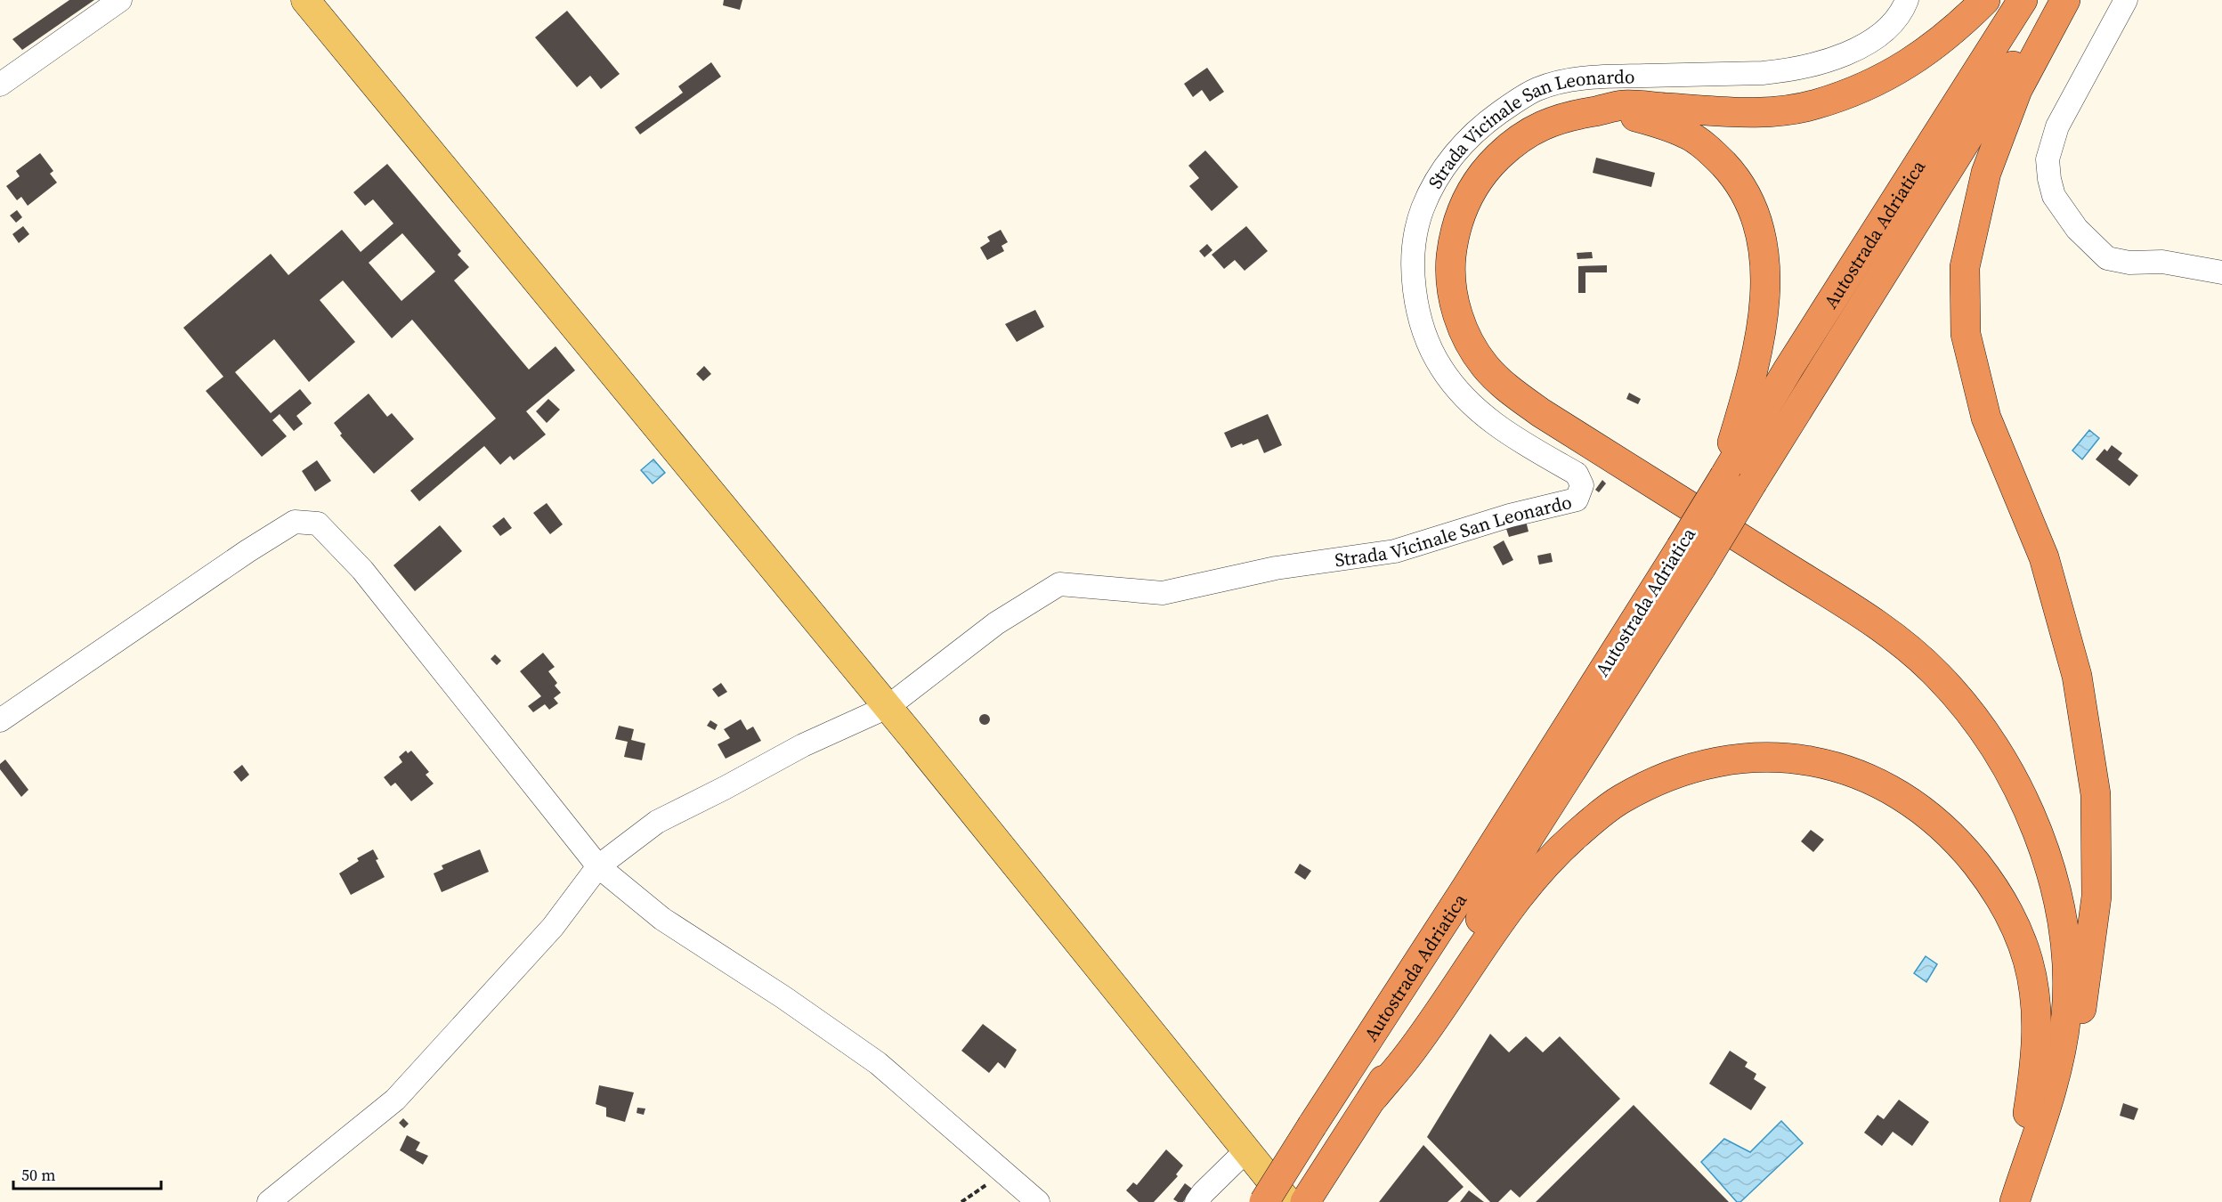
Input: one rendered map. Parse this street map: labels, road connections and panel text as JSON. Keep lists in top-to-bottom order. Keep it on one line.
{"streets":{"highway":["Autostrada Adriatica"],"street":["Strada Vicinale San Leonardo"]},"scale_bar":"50 m"}
